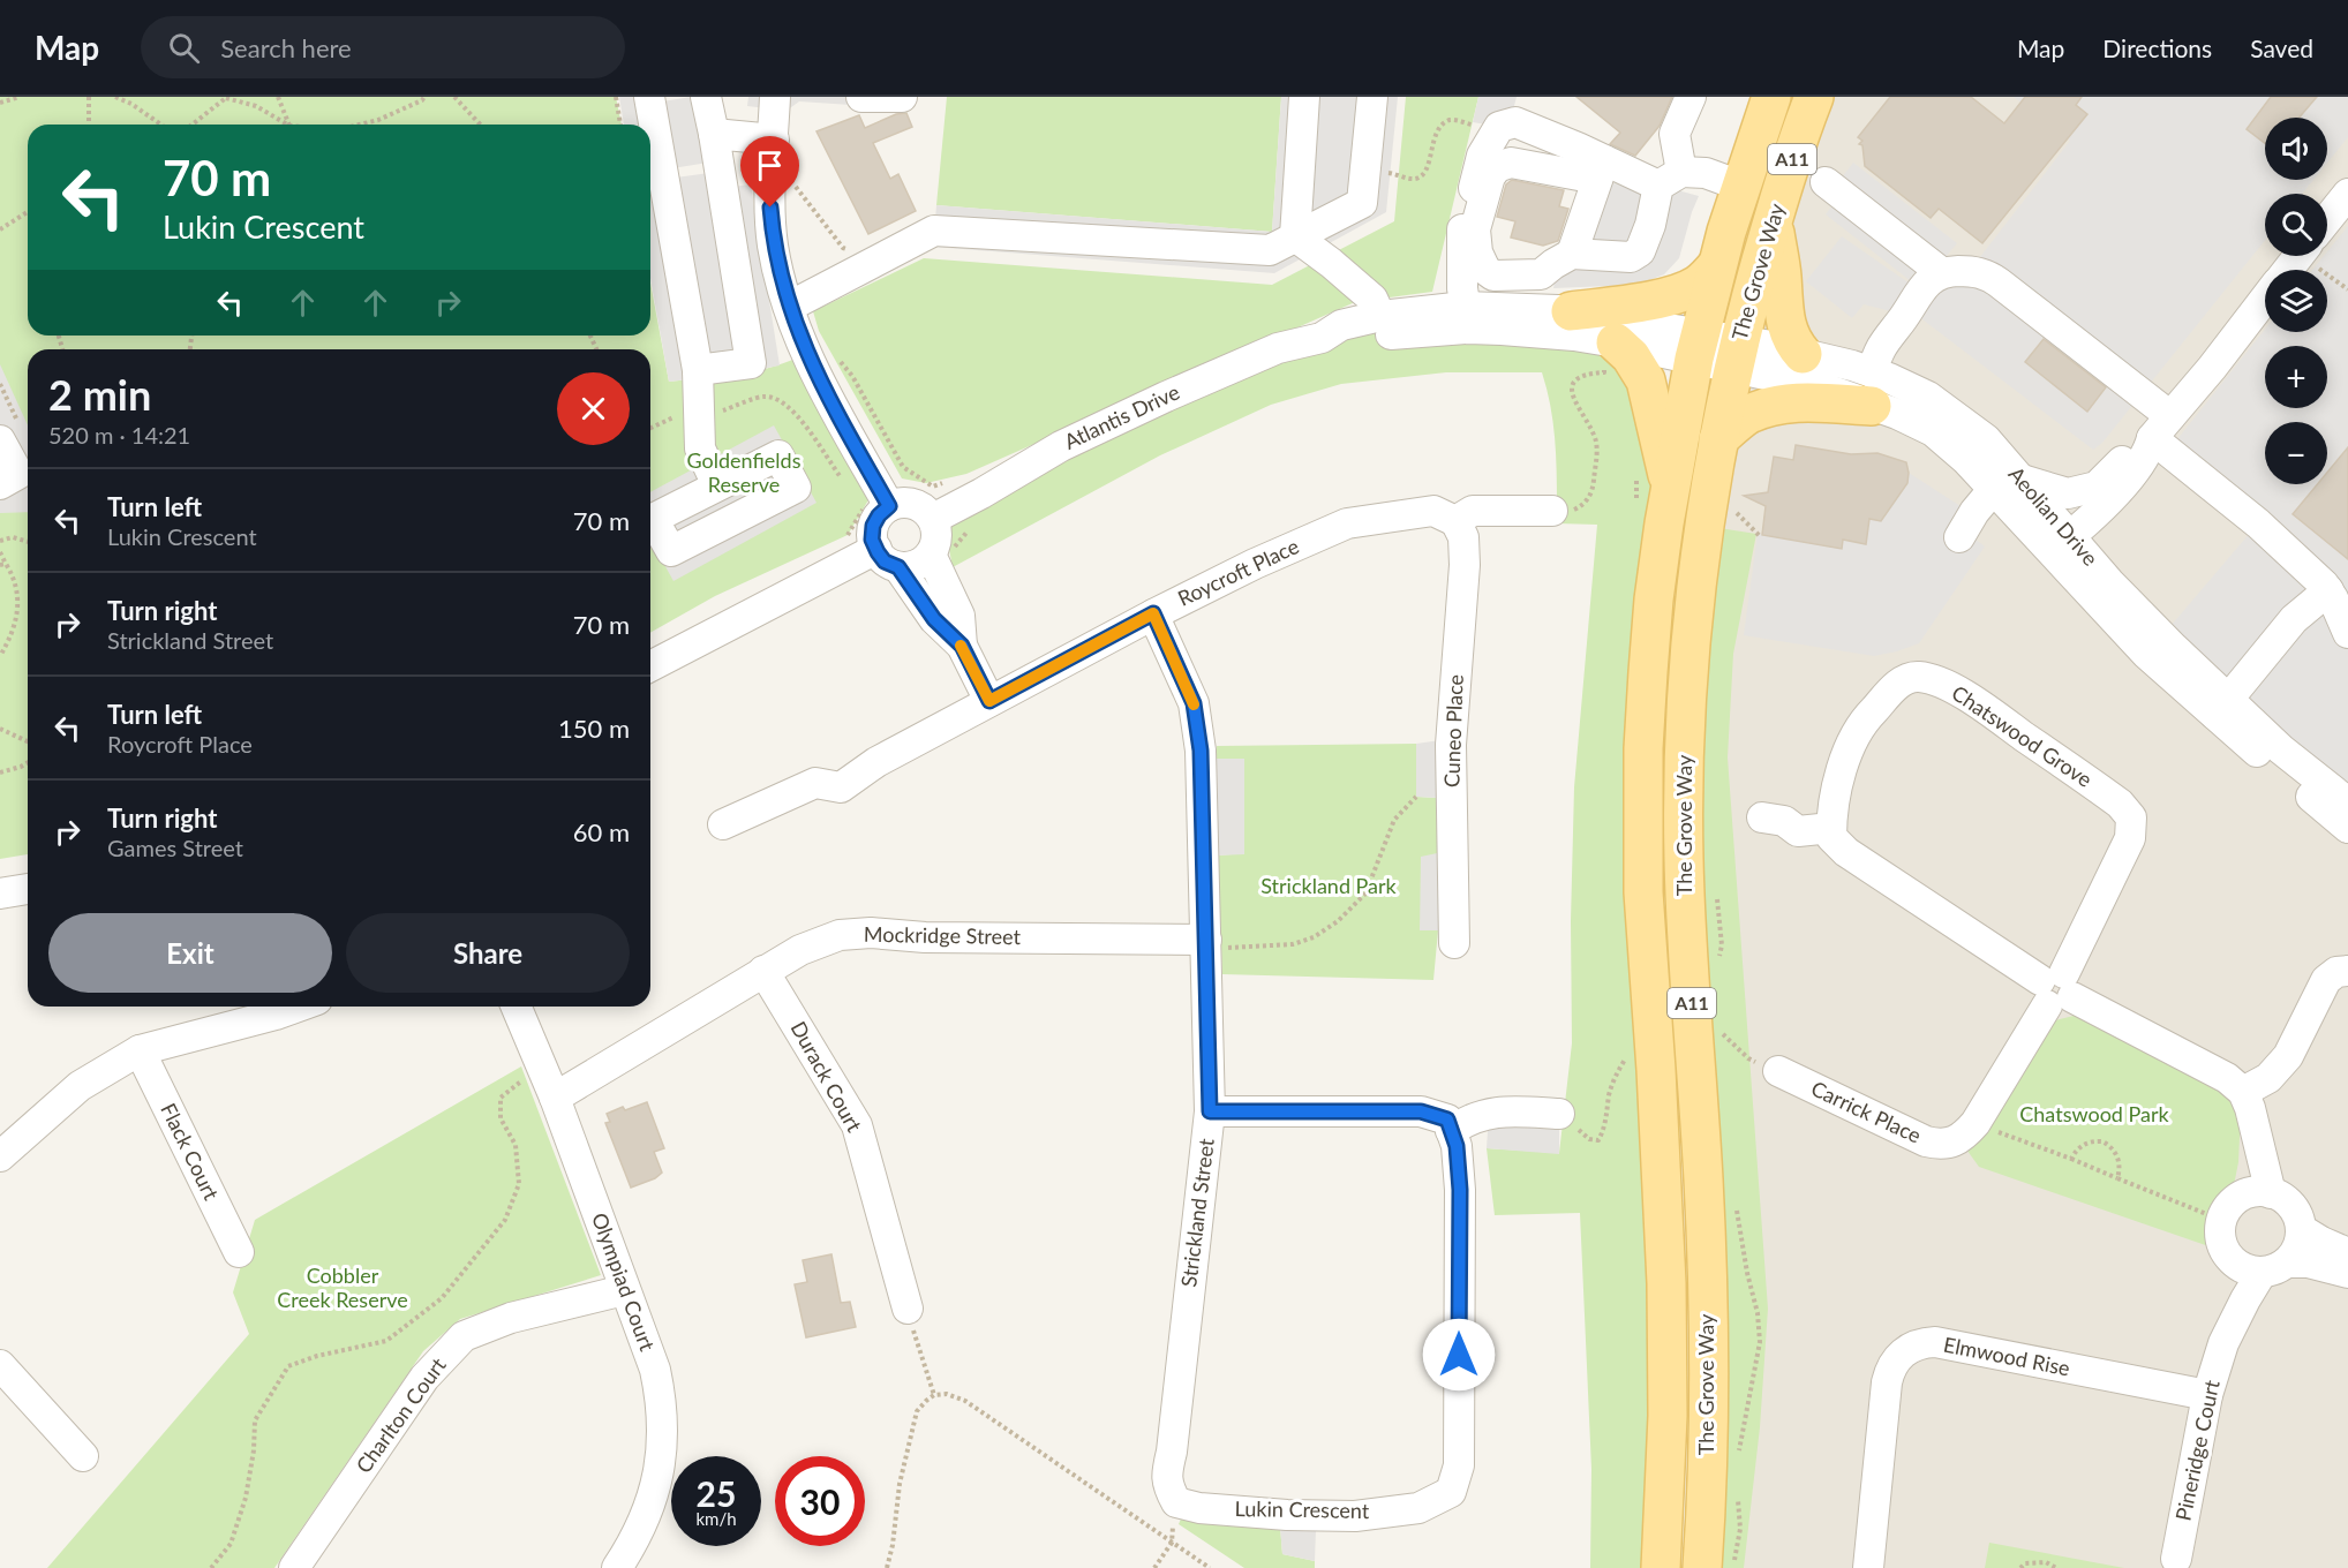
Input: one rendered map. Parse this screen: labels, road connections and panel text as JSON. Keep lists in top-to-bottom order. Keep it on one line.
{"streets":{"main road":["A11","The Grove Way"],"street":["Atlantis Drive","Aeolian Drive","Roycroft Place","Cuneo Place","Chatswood Grove","Mockridge Street","Durack Court","Carrick Place","Flack Court","Strickland Street","Olympiad Court","Elmwood Rise","Charlton Court","Pineridge Court","Lukin Crescent"]},"crossings":[["The Grove Way","Atlantis Drive"],["The Grove Way","Aeolian Drive"],["Atlantis Drive","Aeolian Drive"],["Roycroft Place","Cuneo Place"],["Roycroft Place","Strickland Street"],["Chatswood Grove","Carrick Place"],["Mockridge Street","Durack Court"],["Mockridge Street","Strickland Street"],["Mockridge Street","Olympiad Court"],["Strickland Street","Lukin Crescent"],["Olympiad Court","Charlton Court"],["Elmwood Rise","Pineridge Court"]],"parks":["Goldenfields Reserve","Strickland Park","Chatswood Park","Cobbler Creek Reserve"],"page":{"header":"Map","search":"Search here","nav":["Map","Directions","Saved"],"map_buttons":["+","−"],"turn":["70 m","Lukin Crescent"],"heading":["2 min","520 m · 14:21"],"list":[{"name":"Turn left","note":"Lukin Crescent","value":"70 m"},{"name":"Turn right","note":"Strickland Street","value":"70 m"},{"name":"Turn left","note":"Roycroft Place","value":"150 m"},{"name":"Turn right","note":"Games Street","value":"60 m"}],"buttons":["Exit","Share"],"speed":"25 km/h","limit":"30"}}
